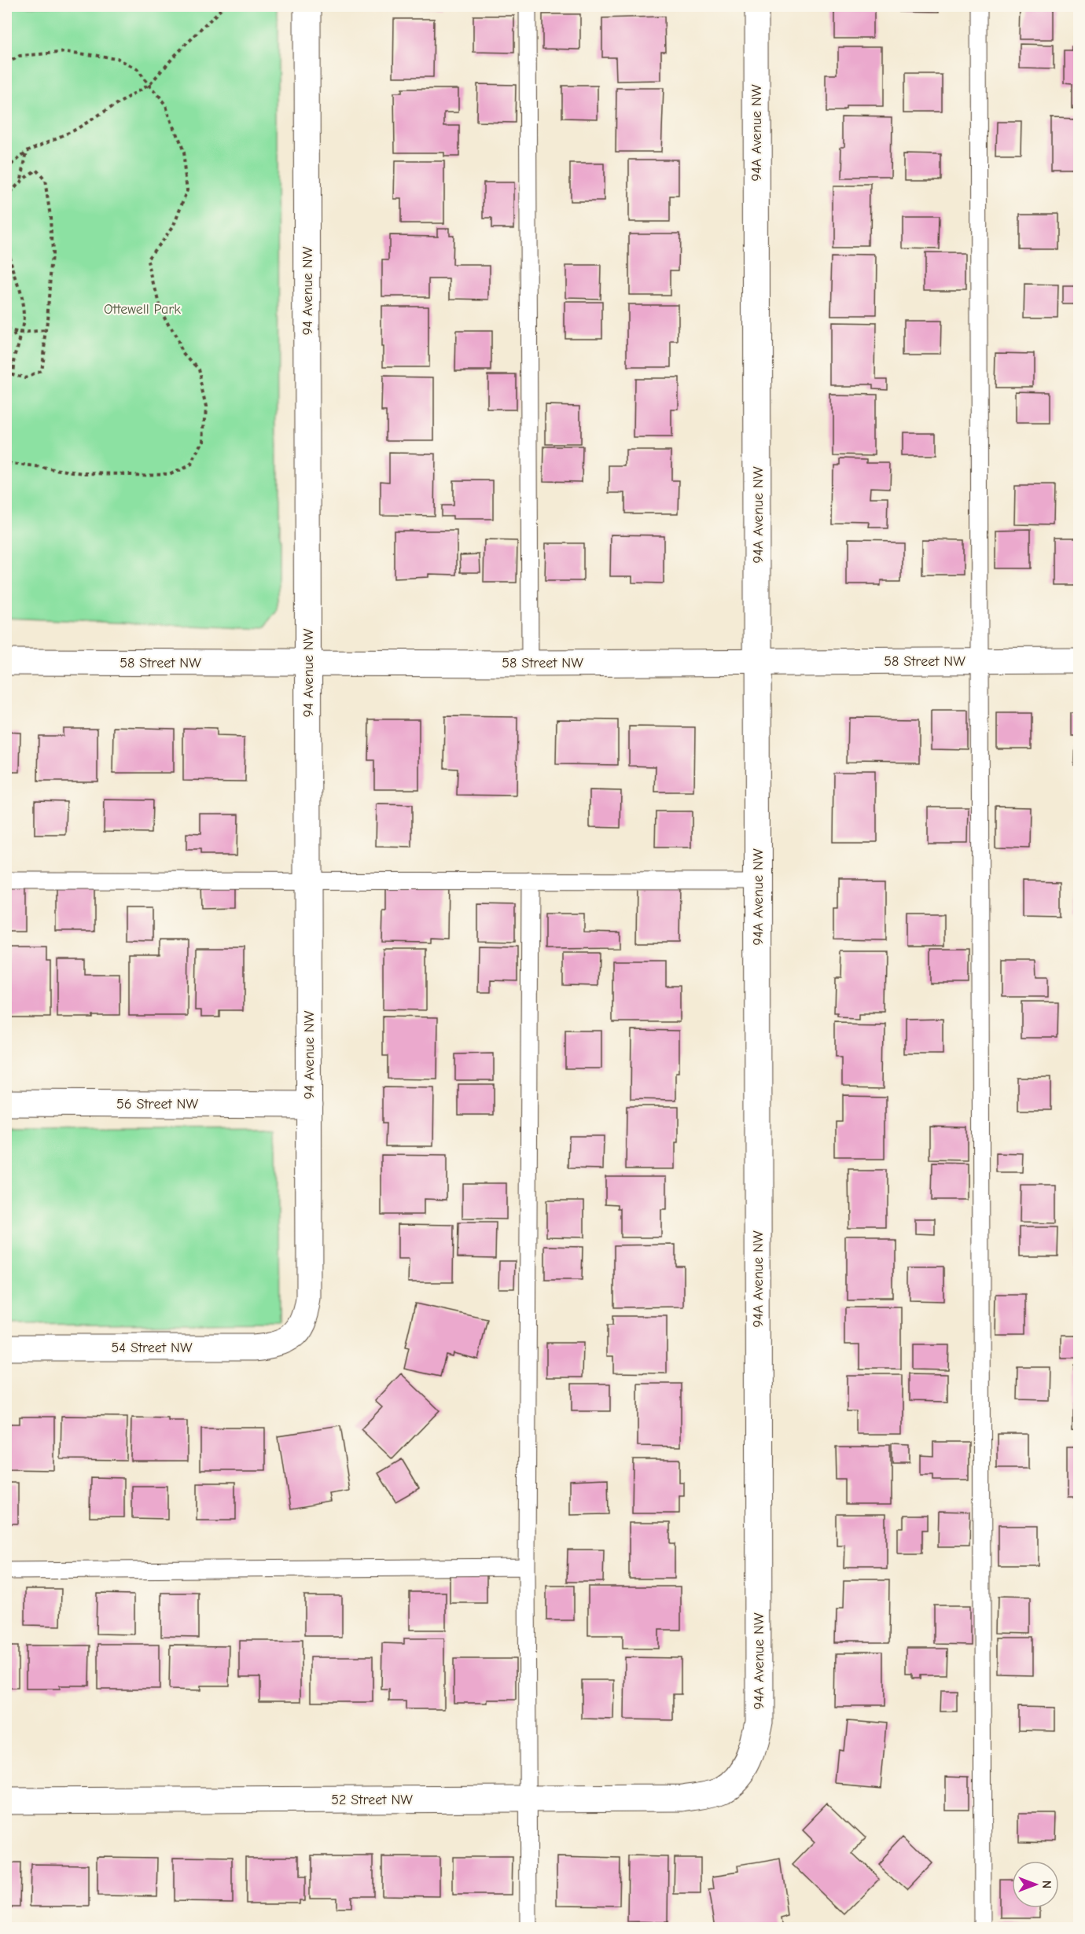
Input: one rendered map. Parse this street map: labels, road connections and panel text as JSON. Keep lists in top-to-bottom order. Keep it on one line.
{"streets":{"street":["94A Avenue NW","94 Avenue NW","58 Street NW","56 Street NW","54 Street NW","52 Street NW"]},"crossings":[["94A Avenue NW","58 Street NW"],["94A Avenue NW","52 Street NW"],["94 Avenue NW","58 Street NW"],["94 Avenue NW","56 Street NW"],["94 Avenue NW","54 Street NW"]],"parks":["Ottewell Park"],"north":"right"}
